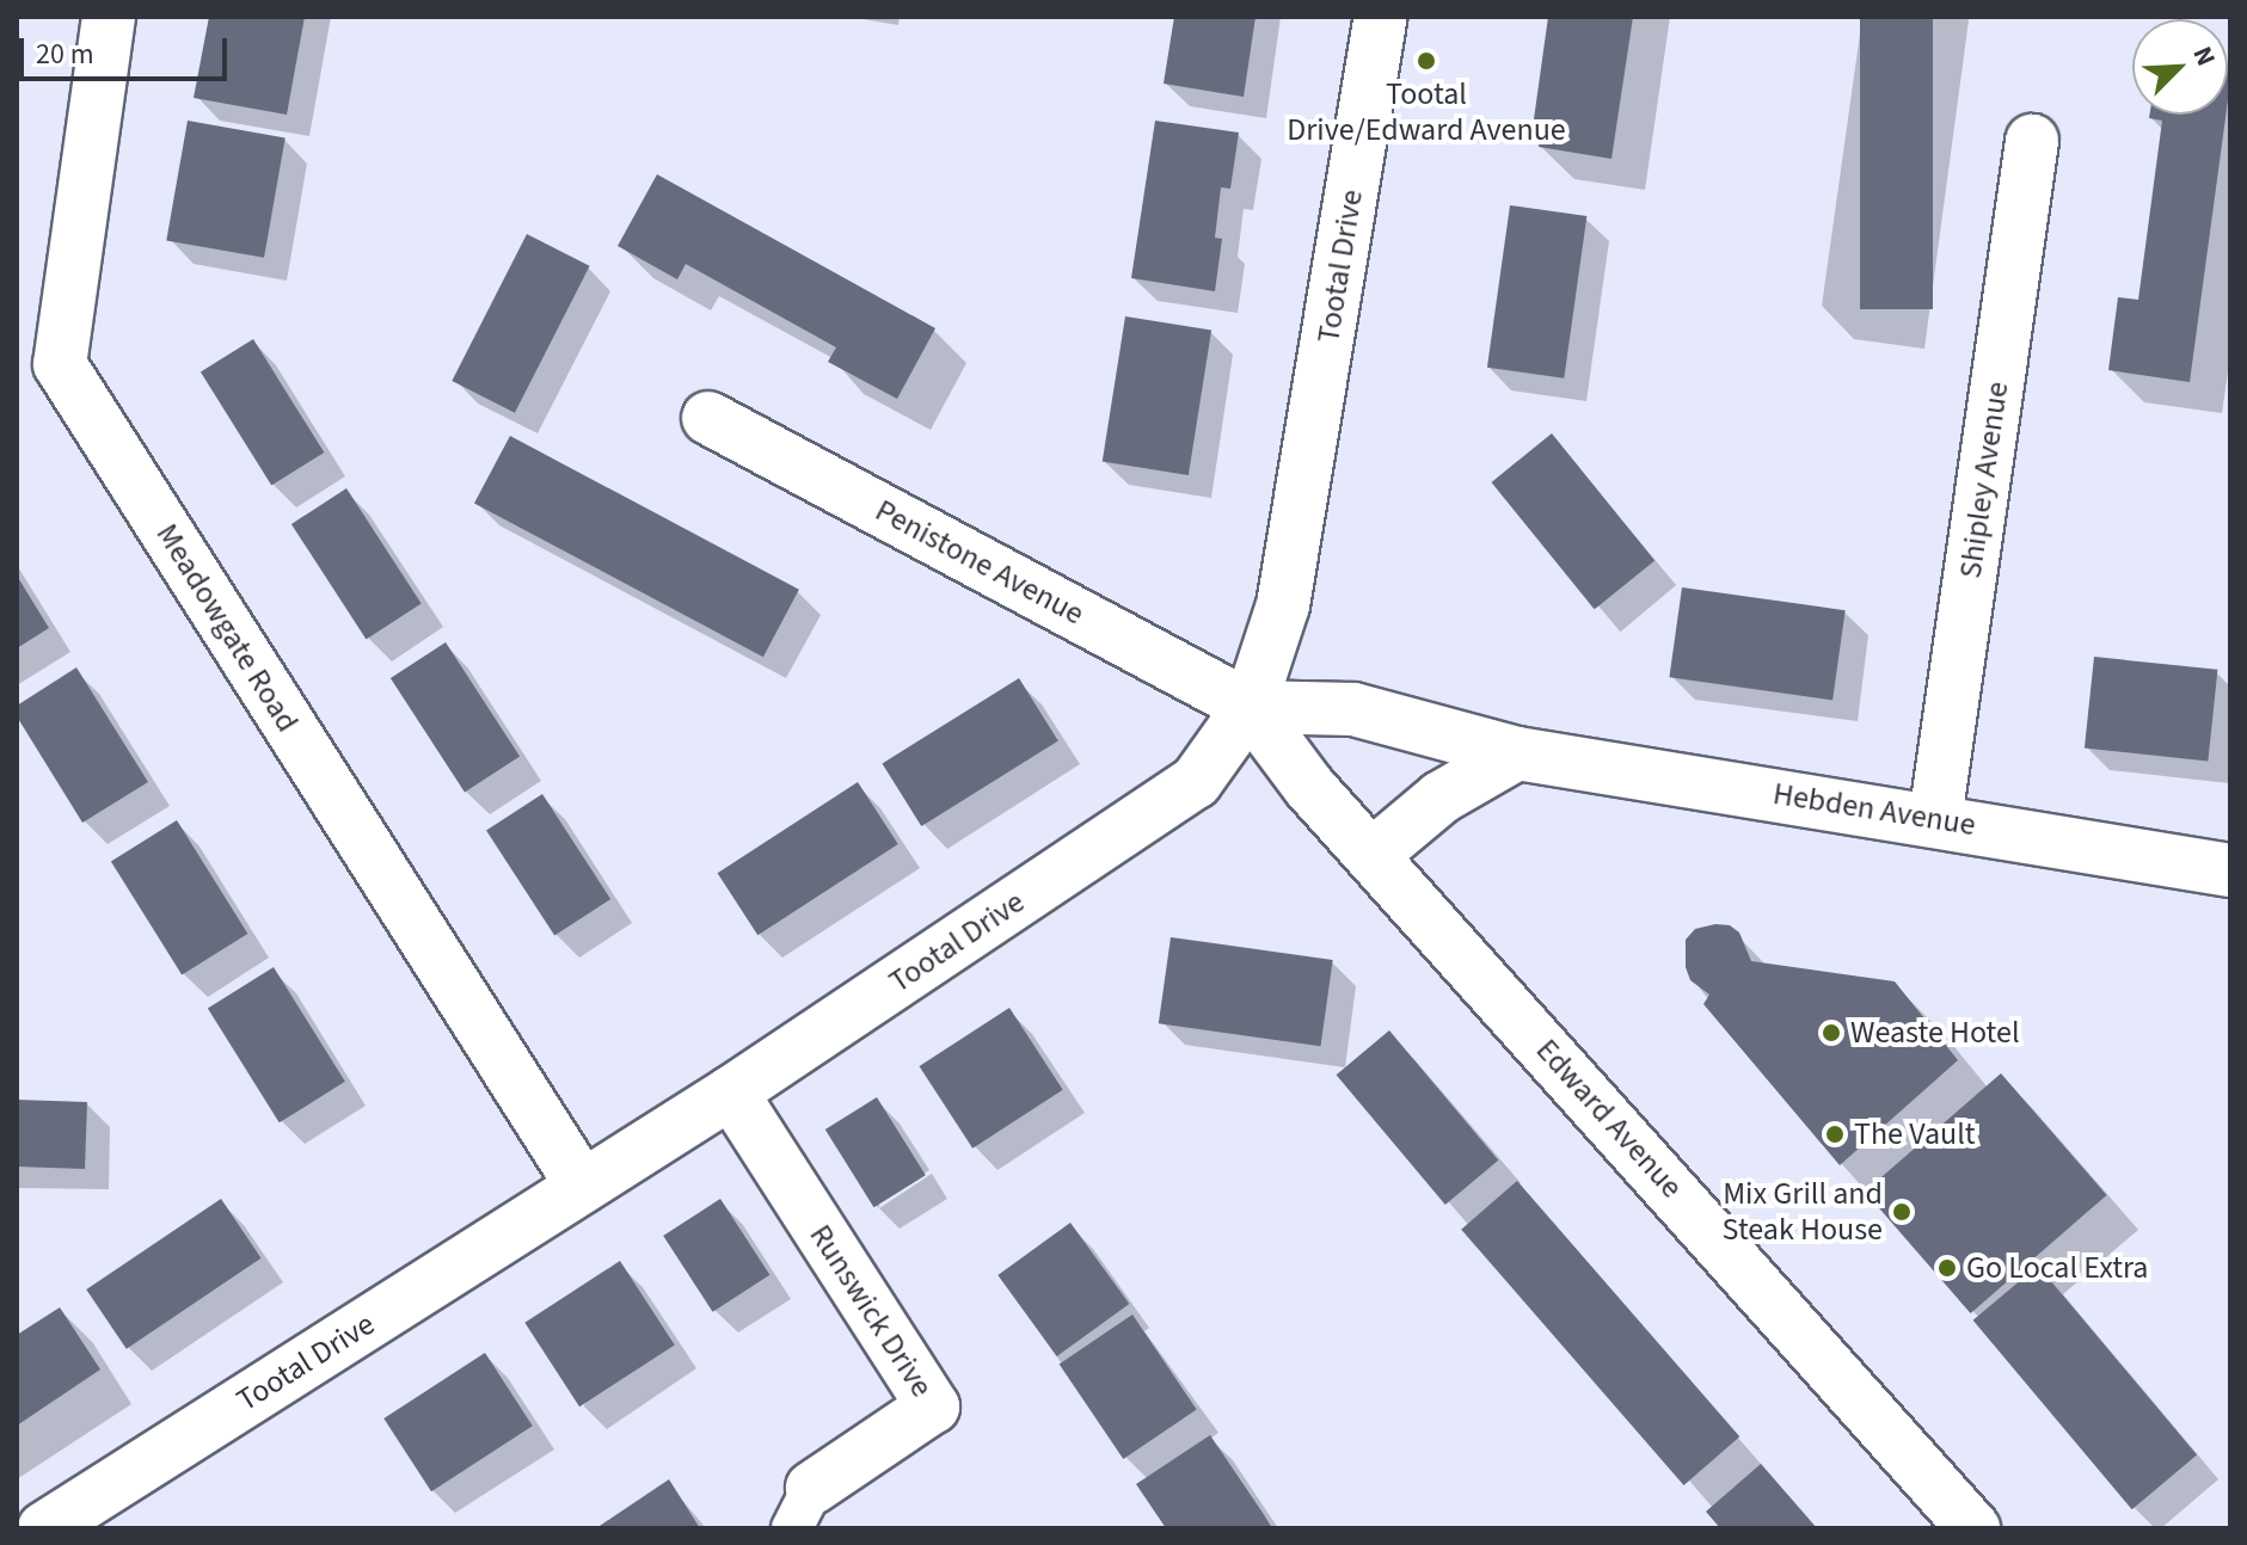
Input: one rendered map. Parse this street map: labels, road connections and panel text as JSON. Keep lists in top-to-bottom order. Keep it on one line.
{"streets":{"street":["Tootal Drive","Shipley Avenue","Penistone Avenue","Meadowgate Road","Hebden Avenue","Edward Avenue","Runswick Drive"]},"crossings":[["Tootal Drive","Penistone Avenue"],["Tootal Drive","Meadowgate Road"],["Tootal Drive","Hebden Avenue"],["Tootal Drive","Edward Avenue"],["Tootal Drive","Runswick Drive"],["Shipley Avenue","Hebden Avenue"],["Penistone Avenue","Hebden Avenue"],["Penistone Avenue","Edward Avenue"],["Hebden Avenue","Edward Avenue"]],"places":["Tootal Drive/Edward Avenue","Weaste Hotel","The Vault","Mix Grill and Steak House","Go Local Extra"],"scale_bar":"20 m","north":"top right"}
